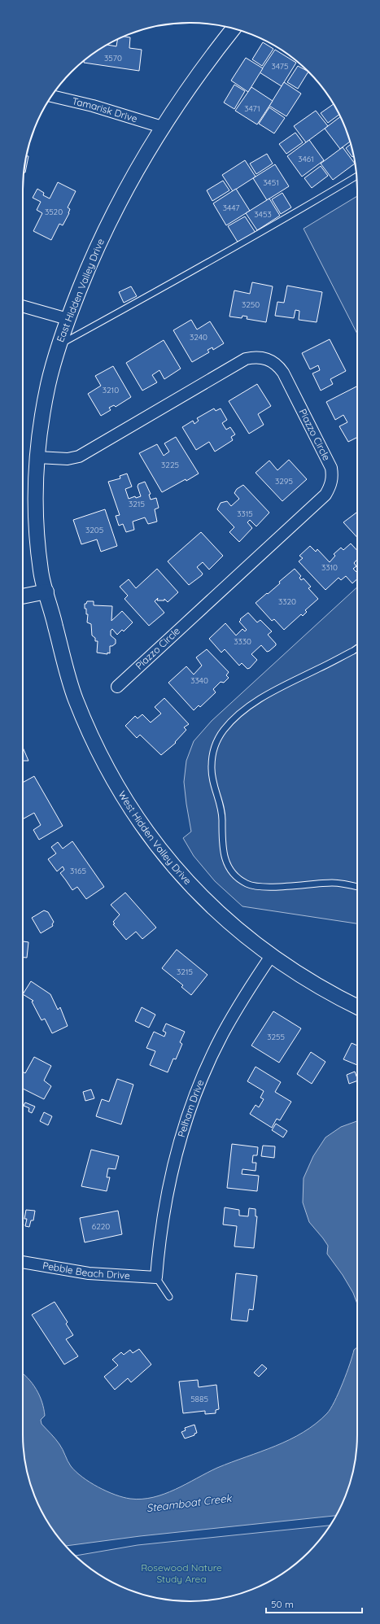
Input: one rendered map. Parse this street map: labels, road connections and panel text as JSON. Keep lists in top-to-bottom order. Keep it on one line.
{"streets":{"street":["Tamarisk Drive","East Hidden Valley Drive","Piazzo Circle","West Hidden Valley Drive","Pelham Drive","Pebble Beach Drive"]},"crossings":[["Tamarisk Drive","East Hidden Valley Drive"],["East Hidden Valley Drive","Piazzo Circle"],["East Hidden Valley Drive","West Hidden Valley Drive"],["West Hidden Valley Drive","Pelham Drive"],["Pelham Drive","Pebble Beach Drive"]],"water":["Steamboat Creek"],"parks":["Rosewood Nature Study Area"],"house_numbers":["3570","3475","3471","3461","3451","3447","3520","3453","3250","3240","3210","3225","3295","3215","3315","3205","3310","3320","3330","3340","3165","3215","3255","6220","5885"],"scale_bar":"50 m"}
